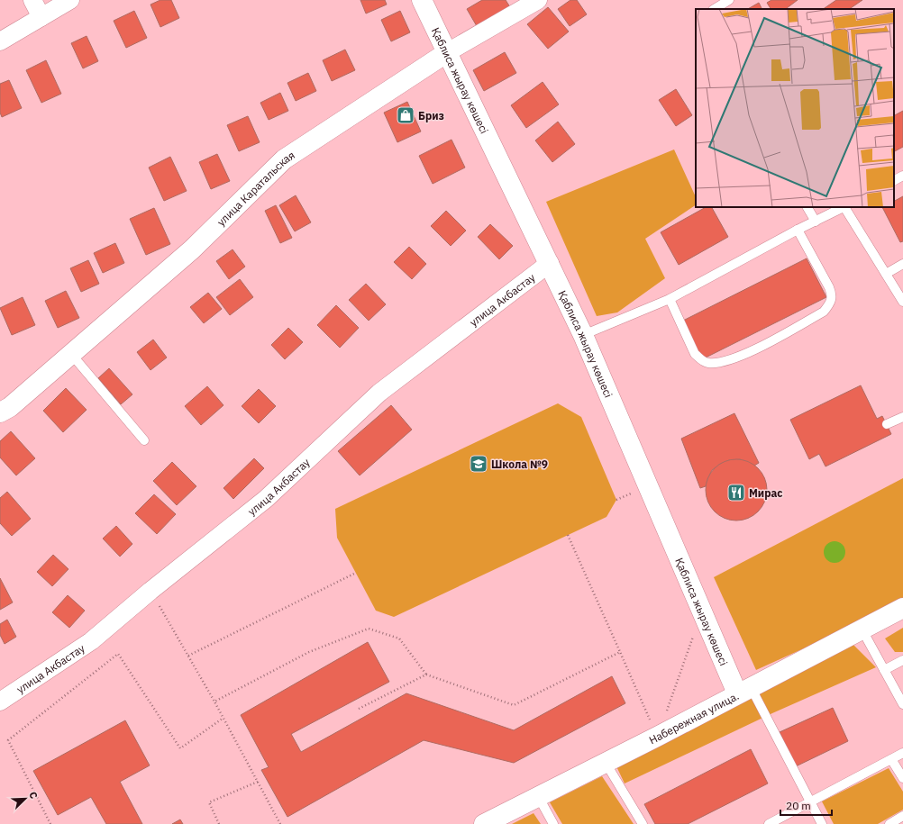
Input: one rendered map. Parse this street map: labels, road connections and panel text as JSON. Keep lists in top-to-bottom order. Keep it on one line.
{"streets":{"street":["Қаблиса жырау көшесі","улица Каратальская","улица Акбастау","Набережная улица."]},"crossings":[["Қаблиса жырау көшесі","улица Каратальская"],["Қаблиса жырау көшесі","улица Акбастау"],["Қаблиса жырау көшесі","Набережная улица."]],"places":{"shop":["Бриз"],"school or university":["Школа №9"],"restaurant":["Мирас"]},"scale_bar":"20 m","north":"top right"}
